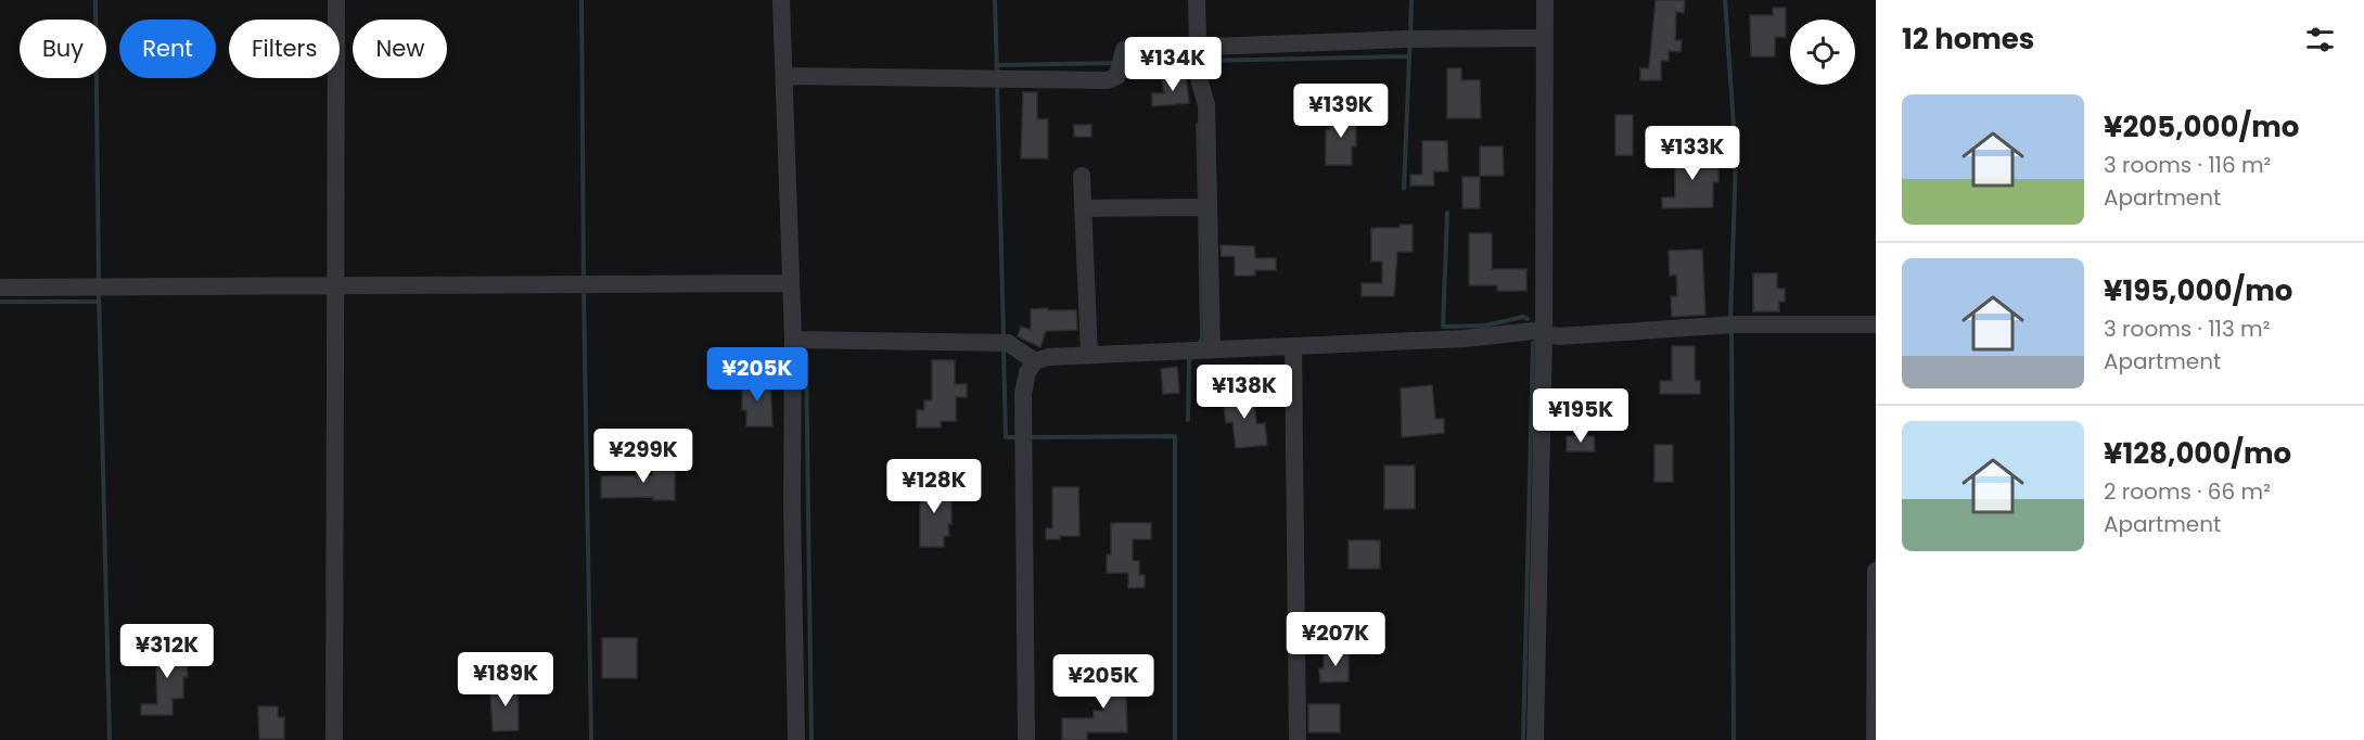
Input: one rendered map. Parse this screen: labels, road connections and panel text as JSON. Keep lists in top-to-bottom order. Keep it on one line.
{"page":{"heading":"12 homes","chip":["Buy","Rent","Filters","New"],"price":["¥134K","¥139K","¥133K","¥205K","¥138K","¥195K","¥299K","¥128K","¥207K","¥312K","¥189K","¥205K"],"list":[{"name":"¥205,000/mo","note":"3 rooms · 116 m² · Apartment"},{"name":"¥195,000/mo","note":"3 rooms · 113 m² · Apartment"},{"name":"¥128,000/mo","note":"2 rooms · 66 m² · Apartment"}]}}
